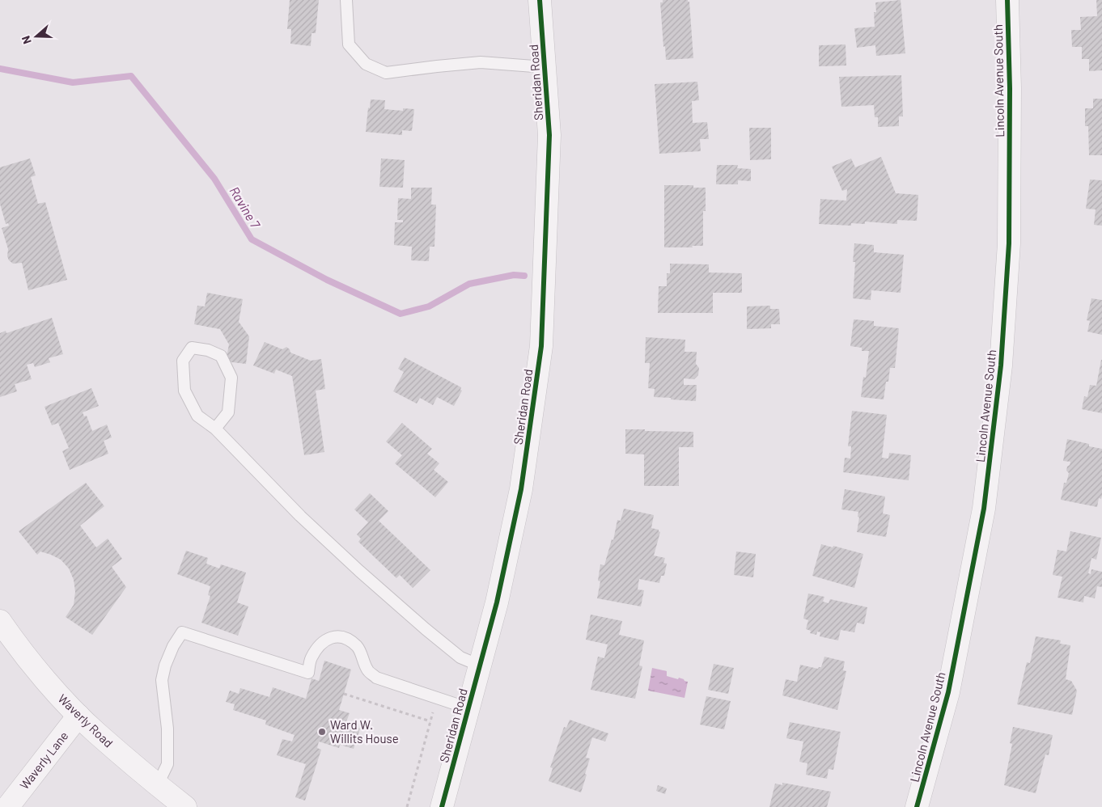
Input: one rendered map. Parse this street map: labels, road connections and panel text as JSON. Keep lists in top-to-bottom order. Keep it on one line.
{"streets":{"street":["Lincoln Avenue South","Sheridan Road","Waverly Road","Waverly Lane"]},"crossings":[["Waverly Road","Waverly Lane"]],"water":["Ravine 7"],"places":["Ward W. Willits House"],"north":"left"}
